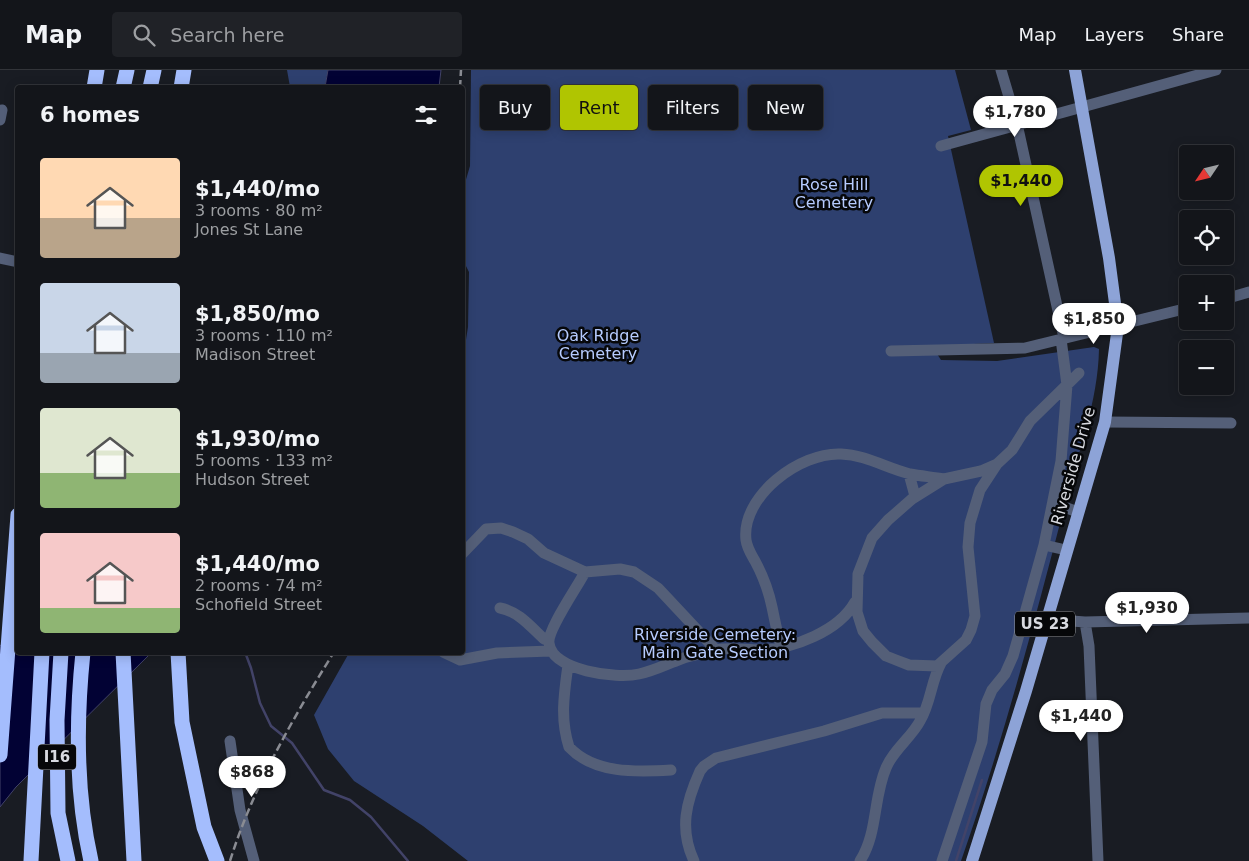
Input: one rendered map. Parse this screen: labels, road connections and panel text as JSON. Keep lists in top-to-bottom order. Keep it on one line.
{"streets":{"highway":["I16"],"main road":["Riverside Drive","US 23"]},"parks":["Rose Hill Cemetery","Oak Ridge Cemetery","Riverside Cemetery: Main Gate Section"],"north":"bottom left","page":{"header":"Map","search":"Search here","nav":["Map","Layers","Share"],"chip":["Buy","Rent","Filters","New"],"heading":"6 homes","price":["$1,780","$1,440","$1,850","$1,930","$1,440","$868"],"map_buttons":["+","−"],"list":[{"name":"$1,440/mo","note":"3 rooms · 80 m² · Jones St Lane"},{"name":"$1,850/mo","note":"3 rooms · 110 m² · Madison Street"},{"name":"$1,930/mo","note":"5 rooms · 133 m² · Hudson Street"},{"name":"$1,440/mo","note":"2 rooms · 74 m² · Schofield Street"}]}}
